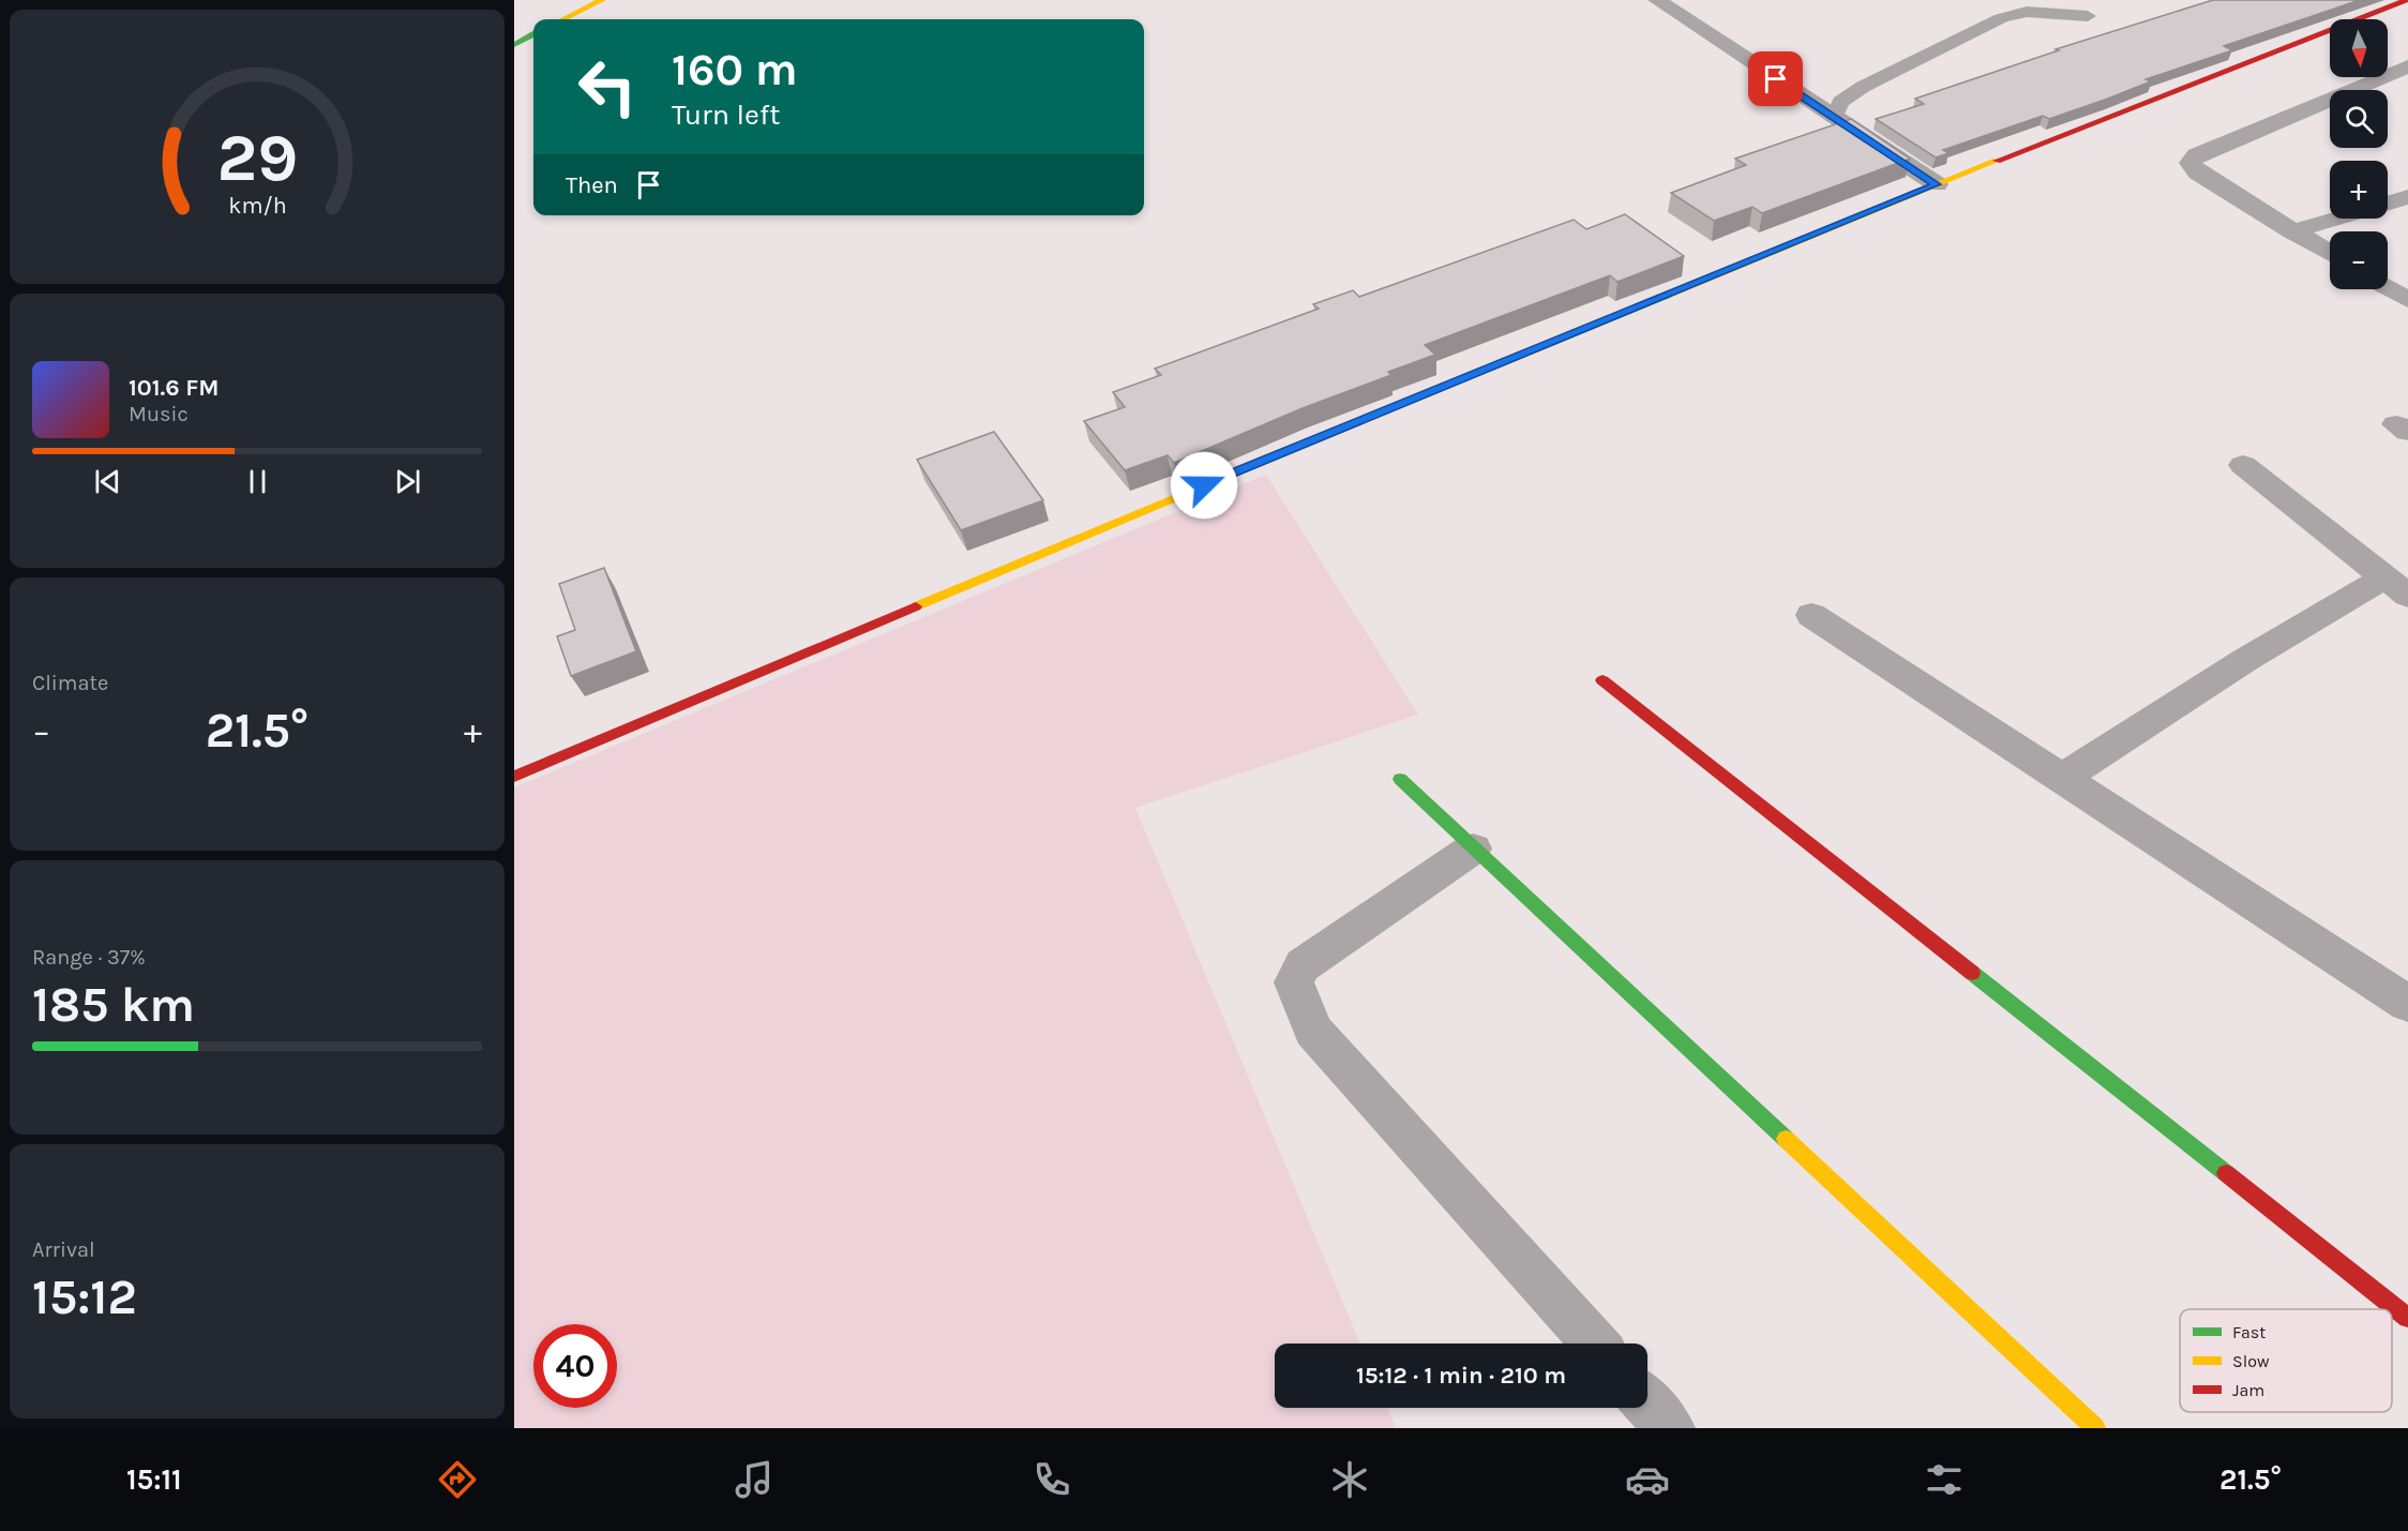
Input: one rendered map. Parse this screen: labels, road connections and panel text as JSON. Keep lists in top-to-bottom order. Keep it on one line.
{"legend":["Fast","Slow","Jam"],"north":"bottom","page":{"map_buttons":["+","−"],"turn":["160 m","Turn left"],"then":"Then","song":["101.6 FM","Music"],"tile":["Climate",["Range · 37%","185 km"],["Arrival","15:12"]],"heat":["−","21.5°","+"],"limit":"40","trip":"15:12 · 1 min · 210 m","tabs":["15:11","21.5°"],"gauge":["29","km/h"]}}
